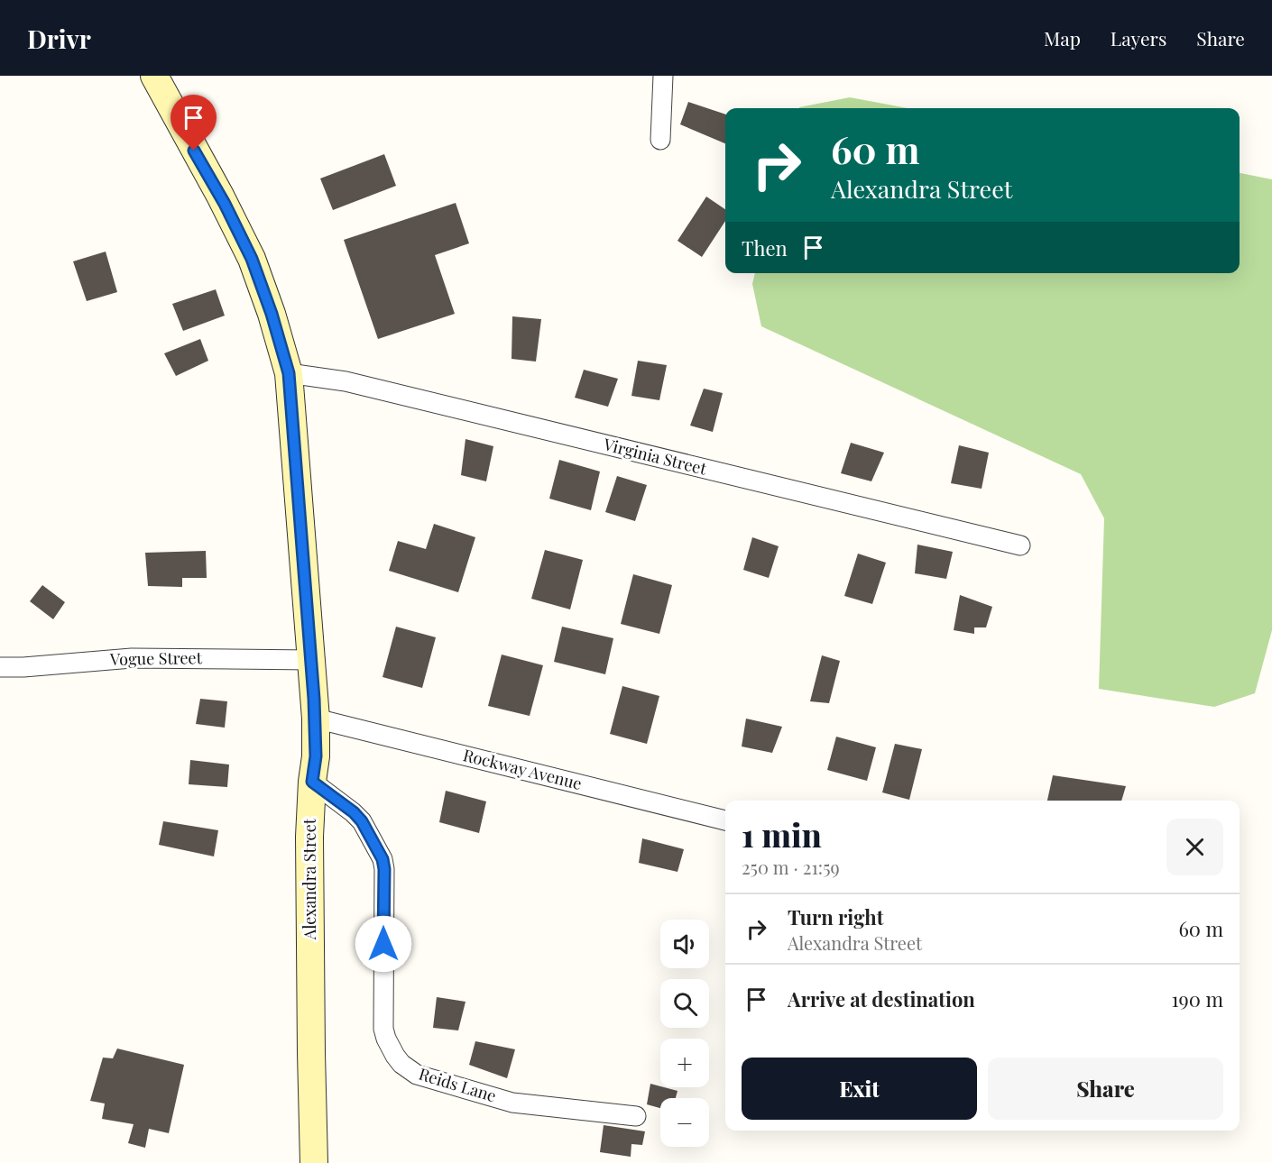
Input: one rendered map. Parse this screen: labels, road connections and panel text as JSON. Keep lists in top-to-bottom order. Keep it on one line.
{"streets":{"main road":["Alexandra Street"],"street":["Virginia Street","Vogue Street","Rockway Avenue","Reids Lane"]},"crossings":[["Virginia Street","Alexandra Street"],["Vogue Street","Alexandra Street"],["Rockway Avenue","Alexandra Street"],["Alexandra Street","Reids Lane"]],"page":{"header":"Drivr","nav":["Map","Layers","Share"],"turn":["60 m","Alexandra Street"],"then":"Then","heading":["1 min","250 m · 21:59"],"list":[{"name":"Turn right","note":"Alexandra Street","value":"60 m"},{"name":"Arrive at destination","value":"190 m"}],"map_buttons":["+","−"],"buttons":["Exit","Share"]}}
